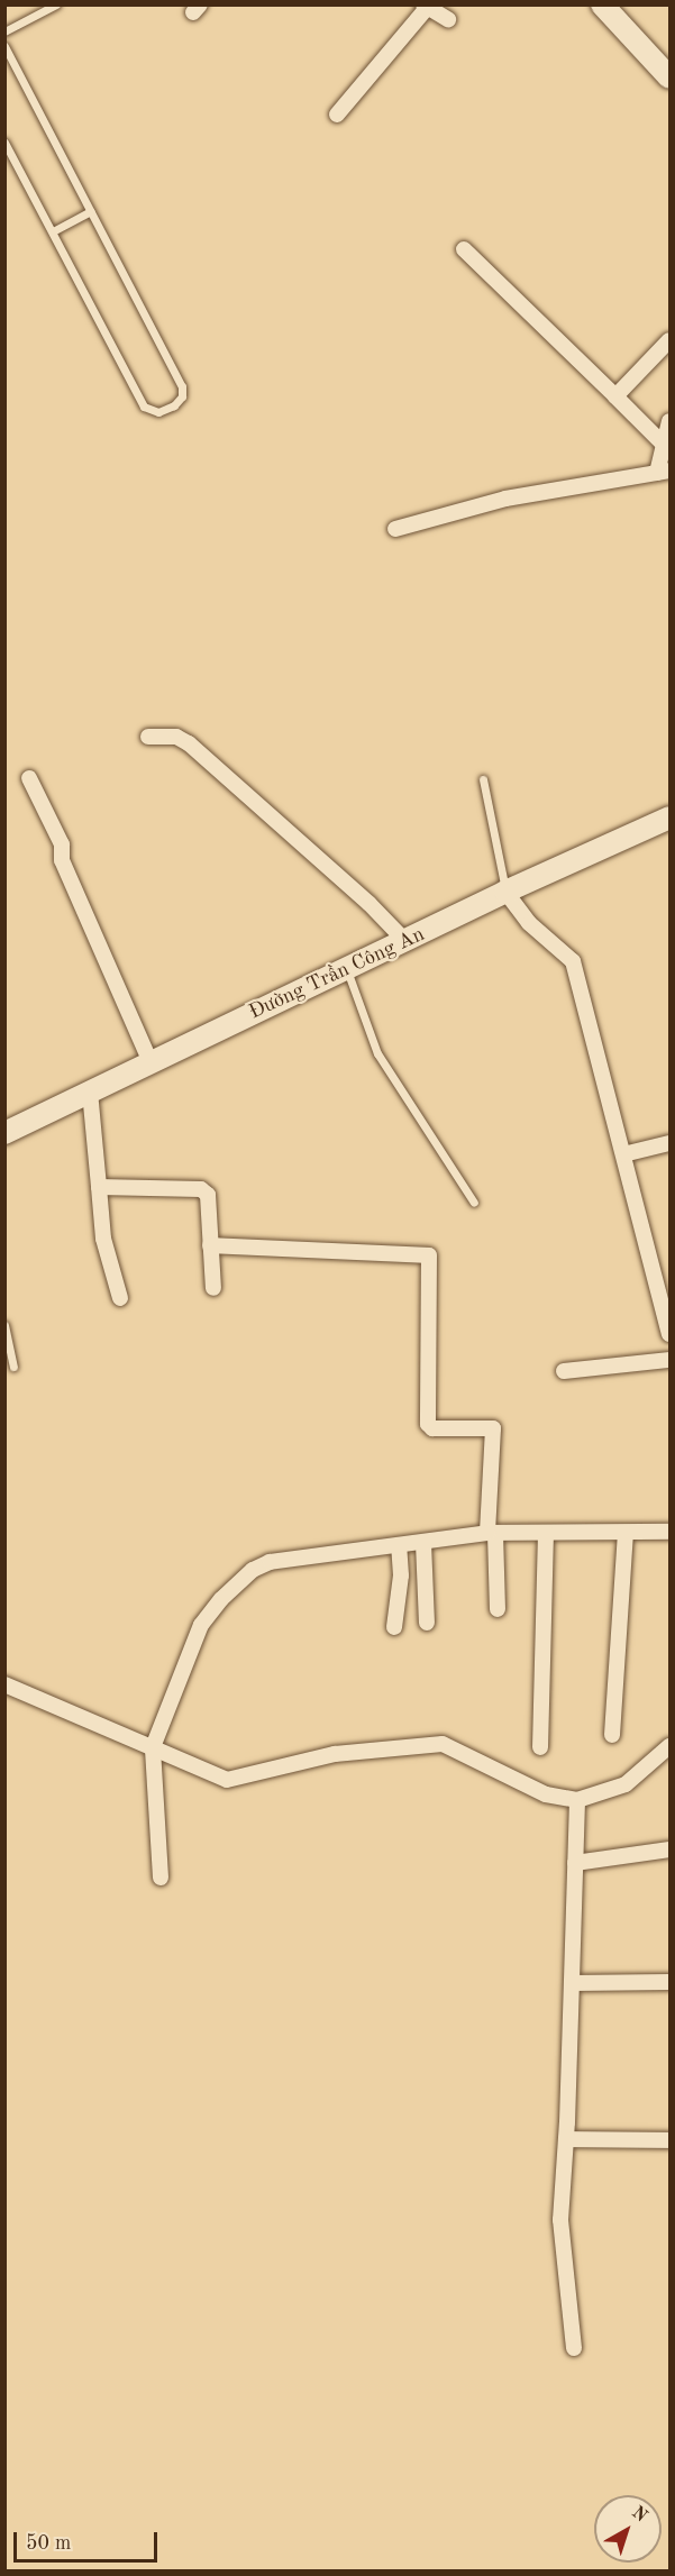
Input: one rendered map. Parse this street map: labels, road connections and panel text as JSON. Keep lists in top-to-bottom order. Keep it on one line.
{"streets":{"main road":["Đường Trần Công An"]},"scale_bar":"50 m","north":"top right"}
